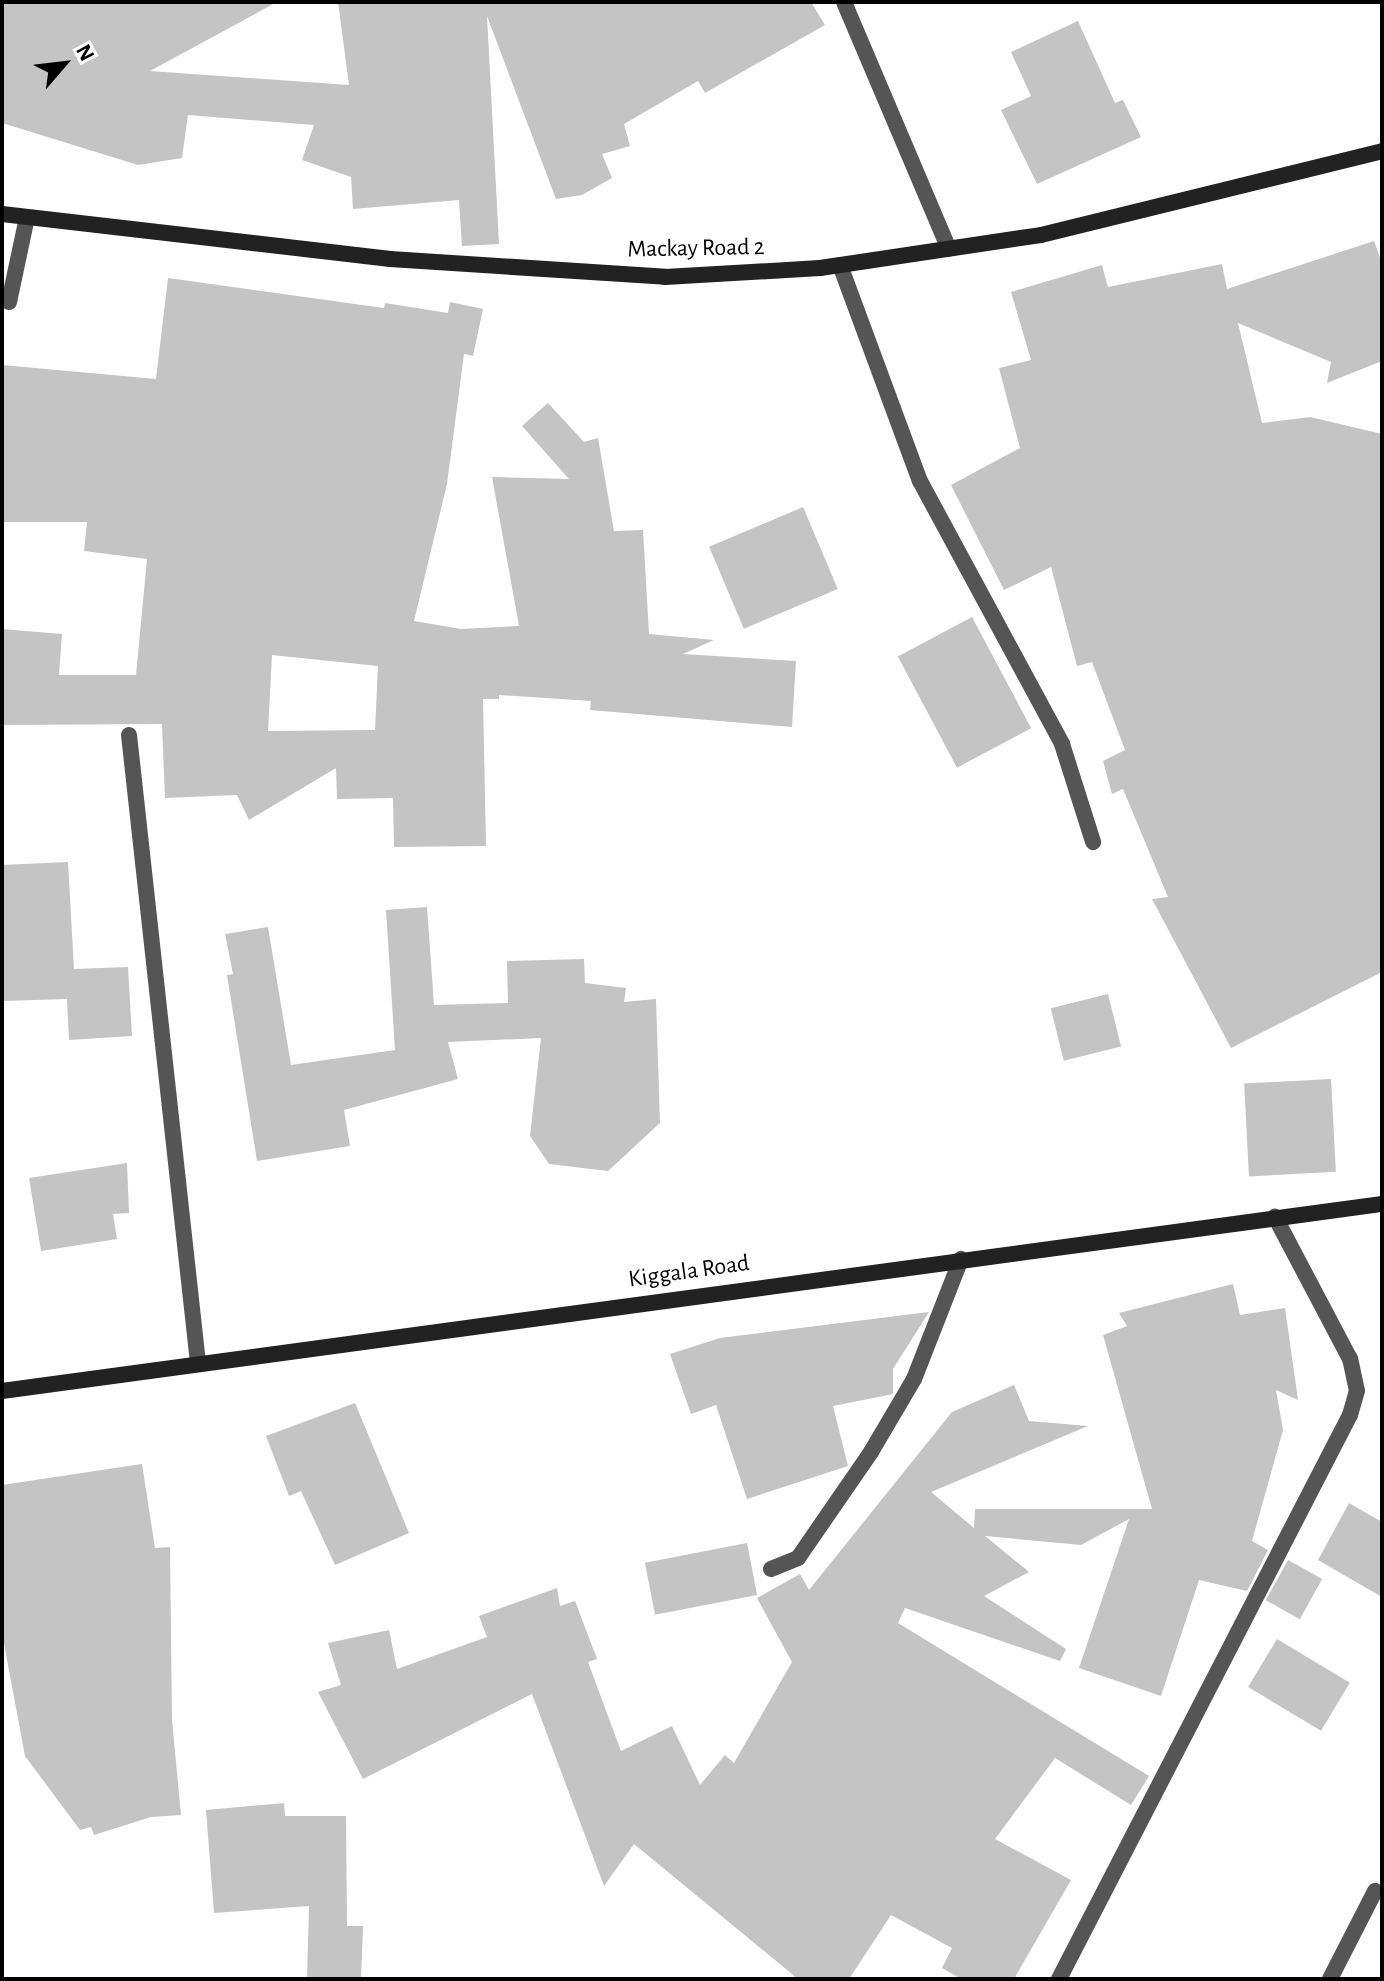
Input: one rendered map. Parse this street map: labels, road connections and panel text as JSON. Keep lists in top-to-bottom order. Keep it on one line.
{"streets":{"street":["Mackay Road 2","Kiggala Road"]},"north":"top right"}
